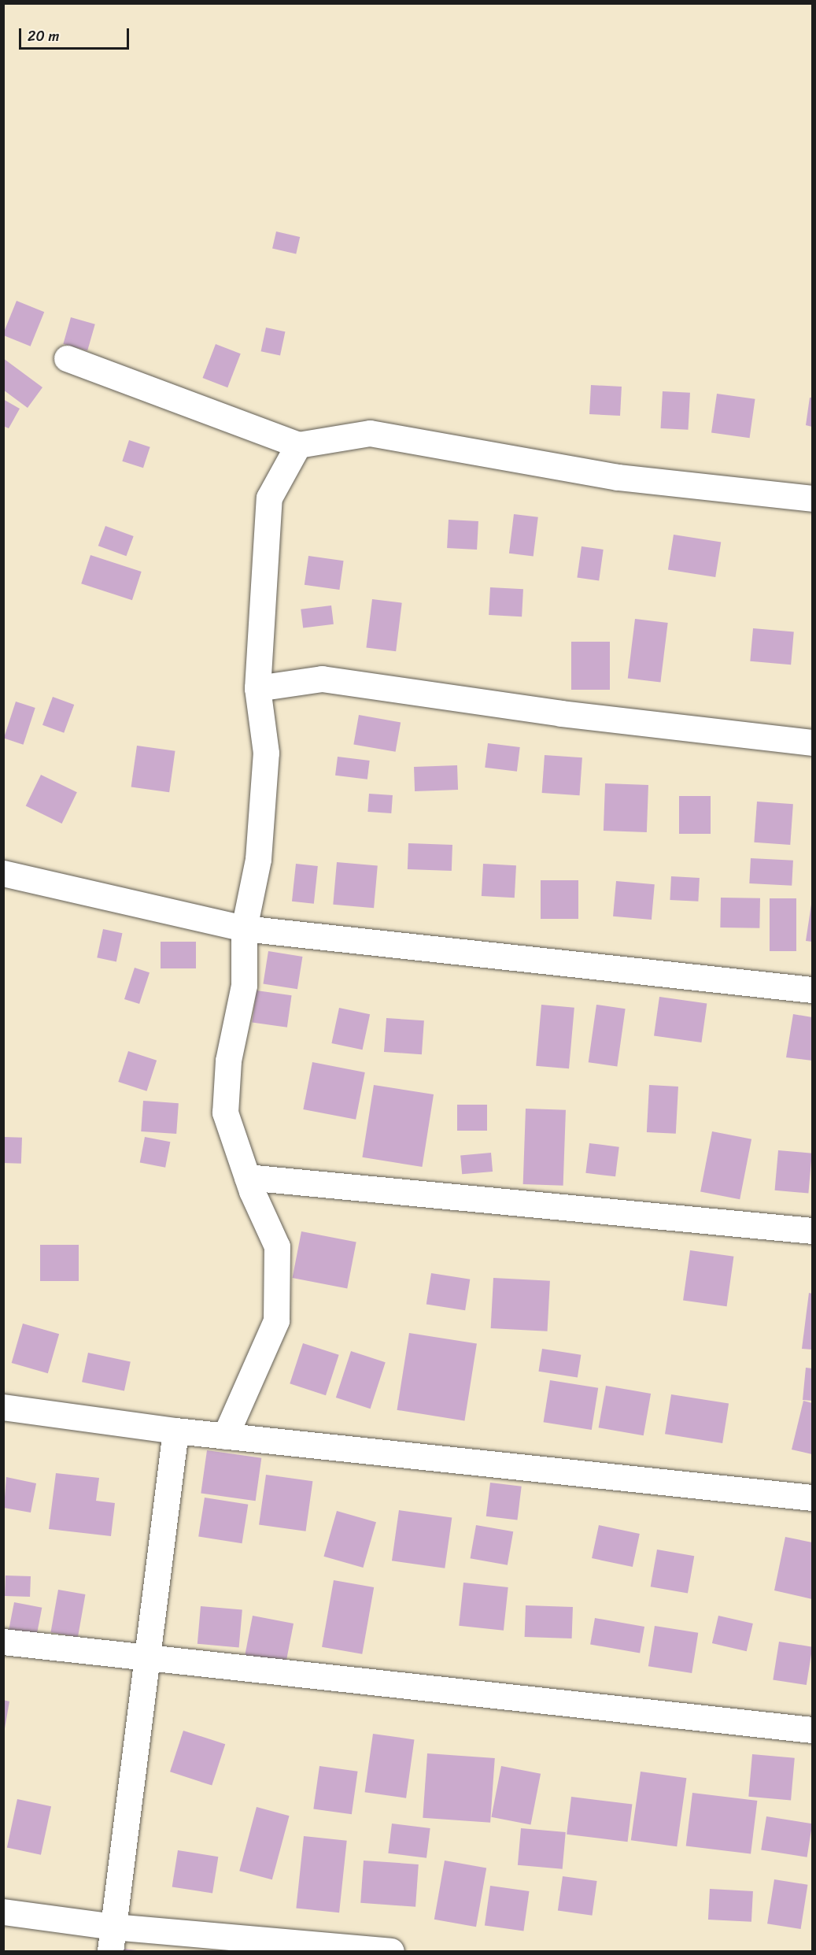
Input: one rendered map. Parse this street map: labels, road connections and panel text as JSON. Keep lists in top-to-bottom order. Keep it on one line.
{"scale_bar":"20 m"}
